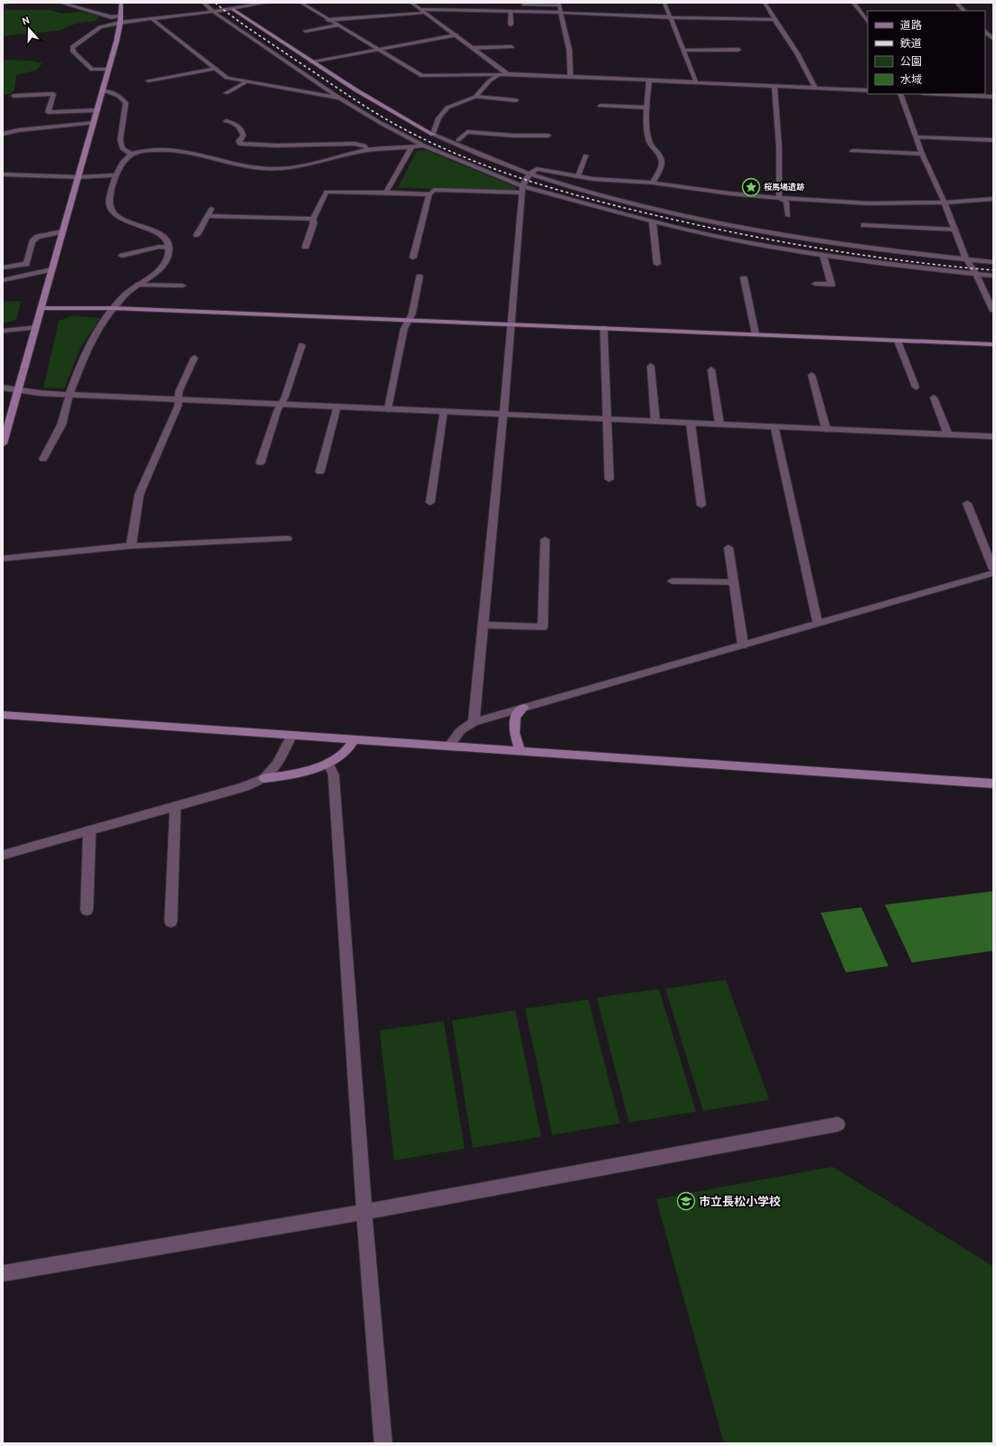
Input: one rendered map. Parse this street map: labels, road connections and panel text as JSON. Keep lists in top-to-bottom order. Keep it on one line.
{"places":{"place":["桜馬場遺跡"],"school or university":["市立長松小学校"]},"legend":["道路","鉄道","公園","水域"],"north":"top"}
